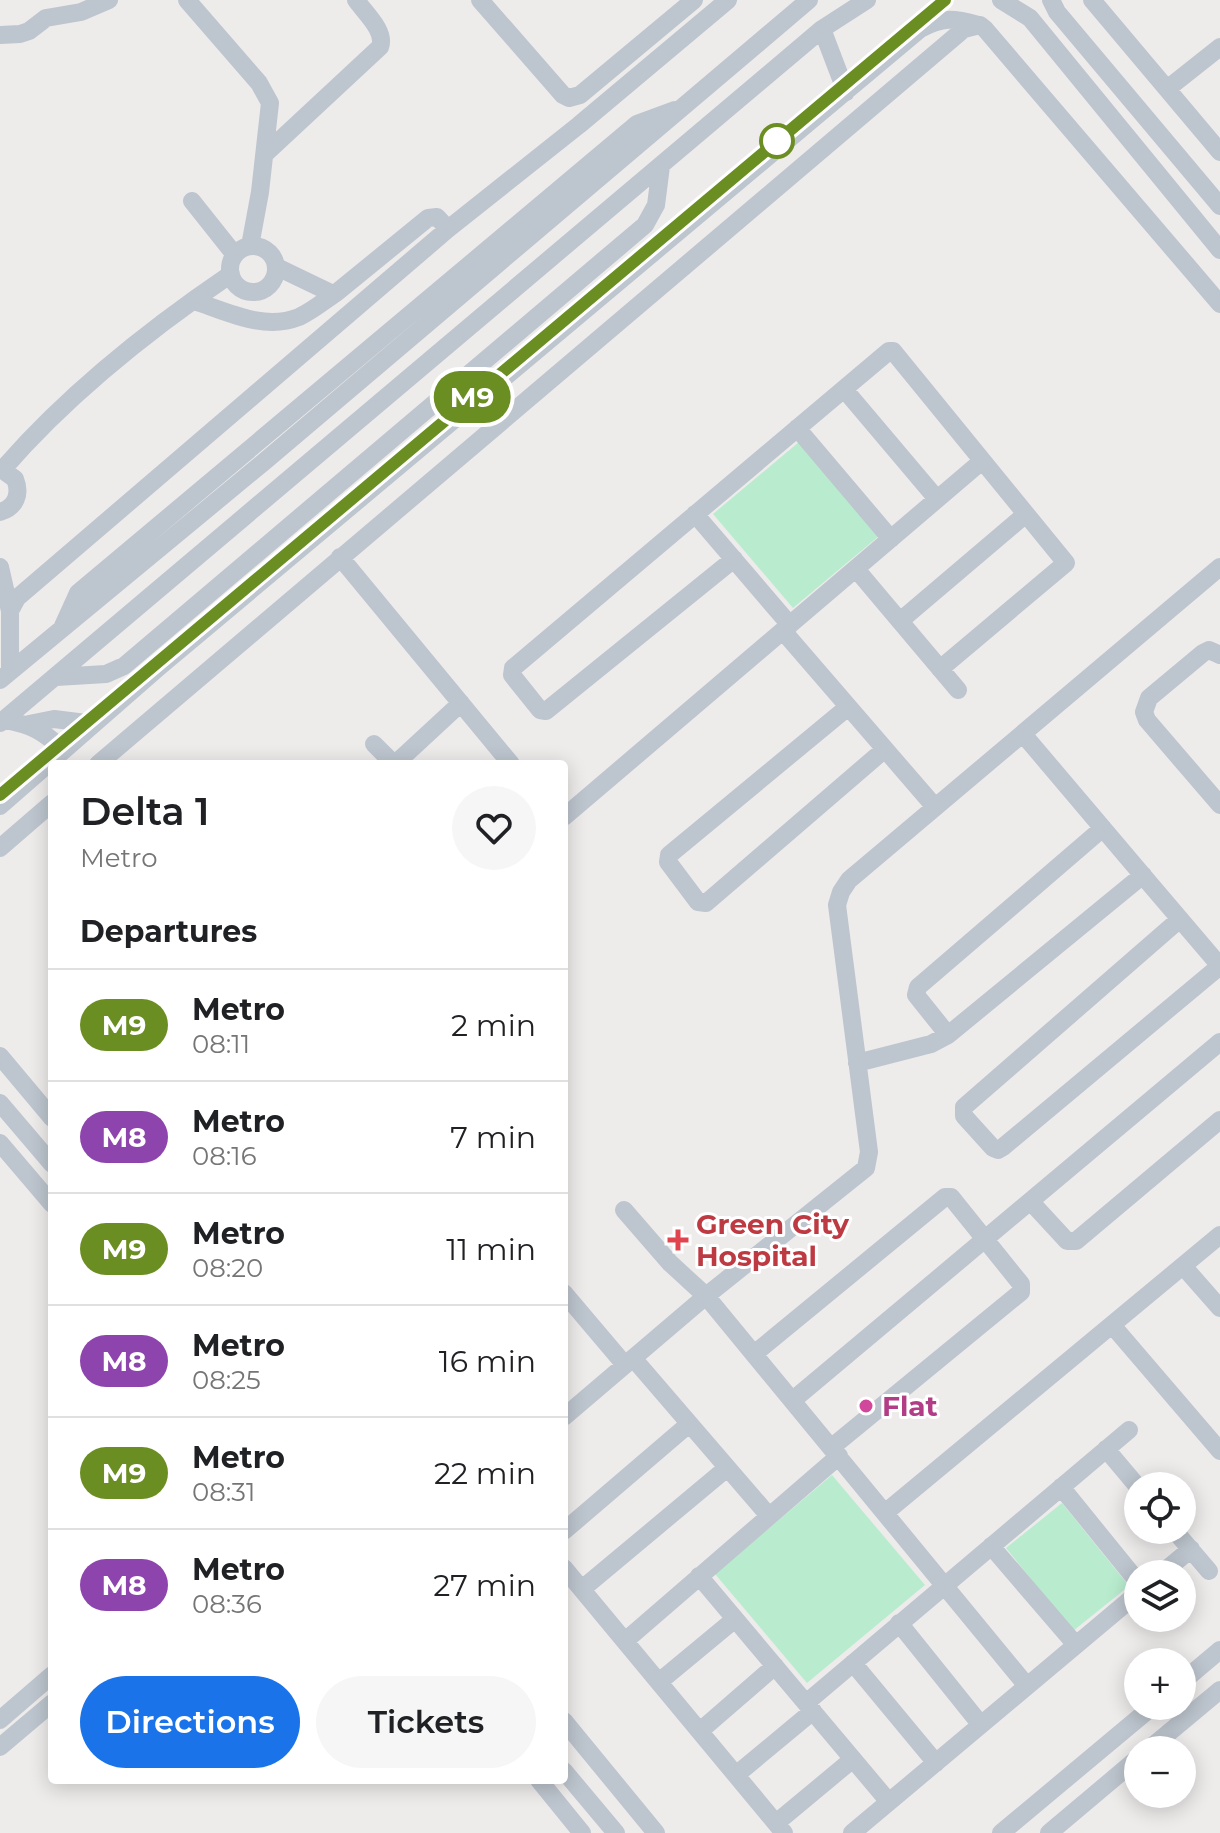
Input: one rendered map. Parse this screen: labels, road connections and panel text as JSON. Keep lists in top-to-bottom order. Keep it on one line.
{"places":{"health":["Green City Hospital"],"other":["Flat"]},"lines":["metro line M9"],"page":{"on_map":"M9","heading":[["Delta 1","Metro"],"Departures"],"list":[{"mark":"M9","name":"Metro","note":"08:11","value":"2 min"},{"mark":"M8","name":"Metro","note":"08:16","value":"7 min"},{"mark":"M9","name":"Metro","note":"08:20","value":"11 min"},{"mark":"M8","name":"Metro","note":"08:25","value":"16 min"},{"mark":"M9","name":"Metro","note":"08:31","value":"22 min"},{"mark":"M8","name":"Metro","note":"08:36","value":"27 min"}],"map_buttons":["+","−"],"buttons":["Directions","Tickets"]}}
